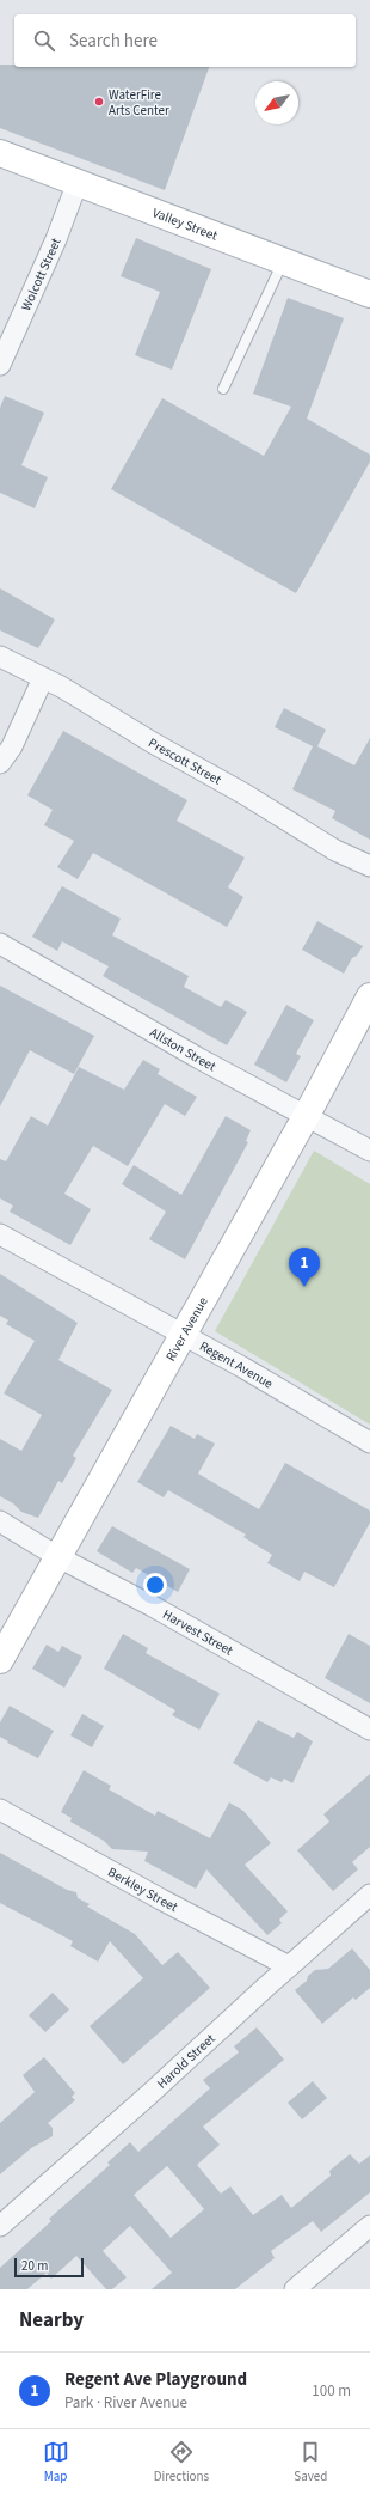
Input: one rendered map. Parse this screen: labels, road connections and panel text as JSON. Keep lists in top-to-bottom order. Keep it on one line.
{"streets":{"street":["Valley Street","Wolcott Street","Prescott Street","Allston Street","River Avenue","Regent Avenue","Harvest Street","Berkley Street","Harold Street"]},"crossings":[["Valley Street","Wolcott Street"],["Allston Street","River Avenue"],["River Avenue","Regent Avenue"],["River Avenue","Harvest Street"],["Berkley Street","Harold Street"]],"places":["WaterFire Arts Center"],"scale_bar":"20 m","north":"bottom left","page":{"search":"Search here","pins":"1","scale":"20 m","heading":"Nearby","list":[{"mark":"1","name":"Regent Ave Playground","note":"Park · River Avenue","value":"100 m"}],"nav":["Map","Directions","Saved"]}}
